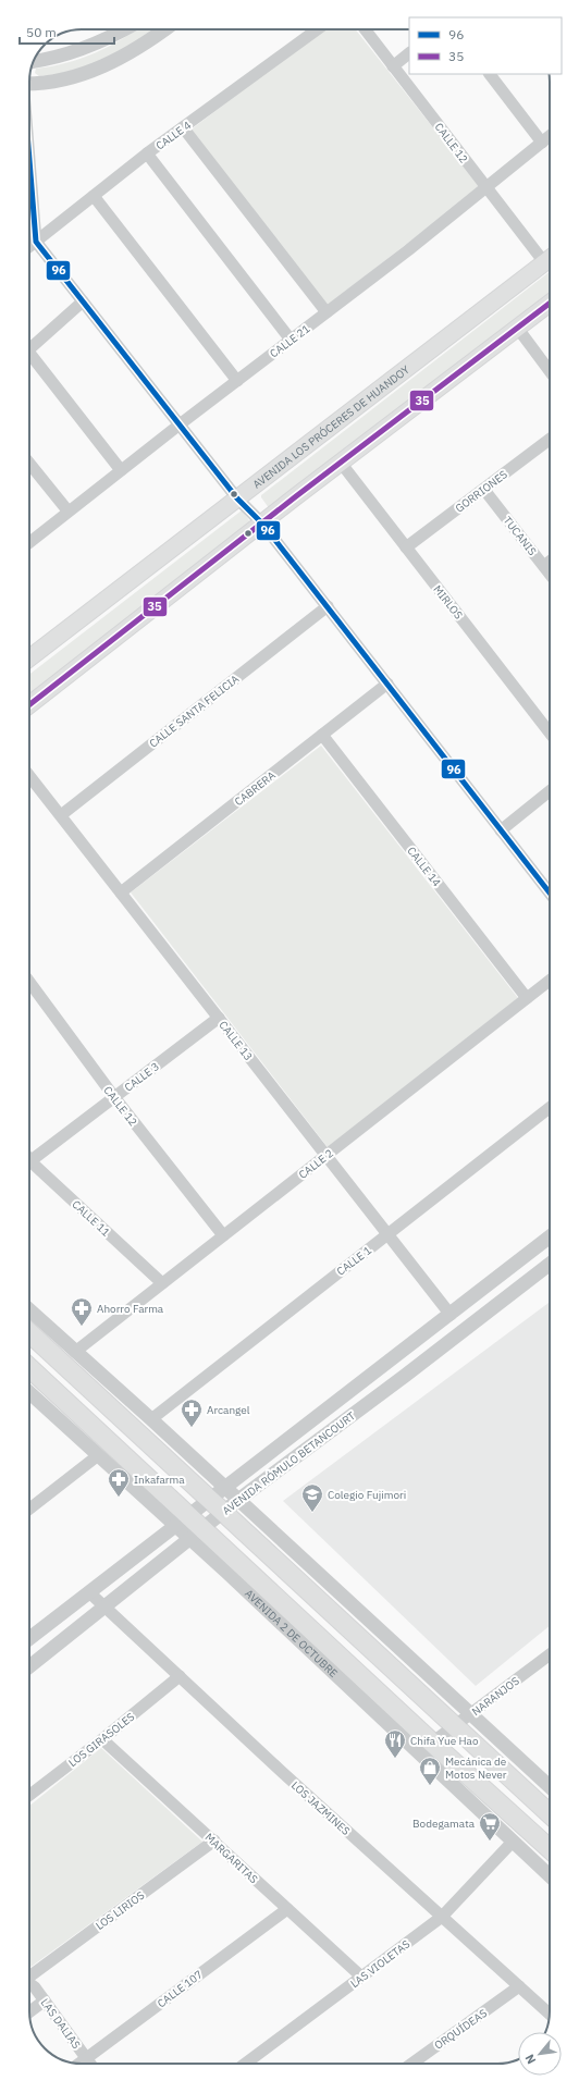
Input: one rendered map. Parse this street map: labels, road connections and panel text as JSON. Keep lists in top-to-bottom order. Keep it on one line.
{"streets":{"main road":["AVENIDA LOS PRÓCERES DE HUANDOY","AVENIDA 2 DE OCTUBRE"],"street":["CALLE 4","CALLE 12","CALLE 21","GORRIONES","TUCANIS","MIRLOS","CALLE SANTA FELICIA","CABRERA","CALLE 14","CALLE 13","CALLE 3","CALLE 2","CALLE 11","CALLE 1","AVENIDA RÓMULO BETANCOURT","NARANJOS","LOS GIRASOLES","LOS JAZMINES","MARGARITAS","LOS LIRIOS","LAS VIOLETAS","CALLE 107","LAS DALIAS","ORQUÍDEAS"]},"crossings":[["CALLE 12","CALLE 21"],["CALLE 12","CALLE 3"],["CALLE 12","CALLE 2"],["GORRIONES","TUCANIS"],["GORRIONES","MIRLOS"],["CALLE SANTA FELICIA","CALLE 13"],["CABRERA","CALLE 14"],["CABRERA","CALLE 13"],["CALLE 14","CALLE 2"],["CALLE 13","CALLE 3"],["CALLE 13","CALLE 2"],["CALLE 13","CALLE 1"],["CALLE 13","AVENIDA RÓMULO BETANCOURT"],["CALLE 2","CALLE 11"],["AVENIDA RÓMULO BETANCOURT","AVENIDA 2 DE OCTUBRE"],["AVENIDA RÓMULO BETANCOURT","LOS JAZMINES"],["AVENIDA 2 DE OCTUBRE","NARANJOS"],["AVENIDA 2 DE OCTUBRE","LAS VIOLETAS"],["LOS GIRASOLES","LOS JAZMINES"],["LOS GIRASOLES","MARGARITAS"],["LOS JAZMINES","LAS VIOLETAS"],["LOS JAZMINES","ORQUÍDEAS"],["MARGARITAS","LOS LIRIOS"],["MARGARITAS","LAS VIOLETAS"],["MARGARITAS","CALLE 107"],["CALLE 107","LAS DALIAS"]],"places":{"pharmacy":["Ahorro Farma","Arcangel","Inkafarma"],"school or university":["Colegio Fujimori"],"restaurant":["Chifa Yue Hao"],"shop":["Mecánica de Motos Never"],"supermarket":["Bodegamata"]},"lines":["transit line 96","transit line 35"],"legend":["96","35"],"scale_bar":"50 m","north":"bottom left"}
